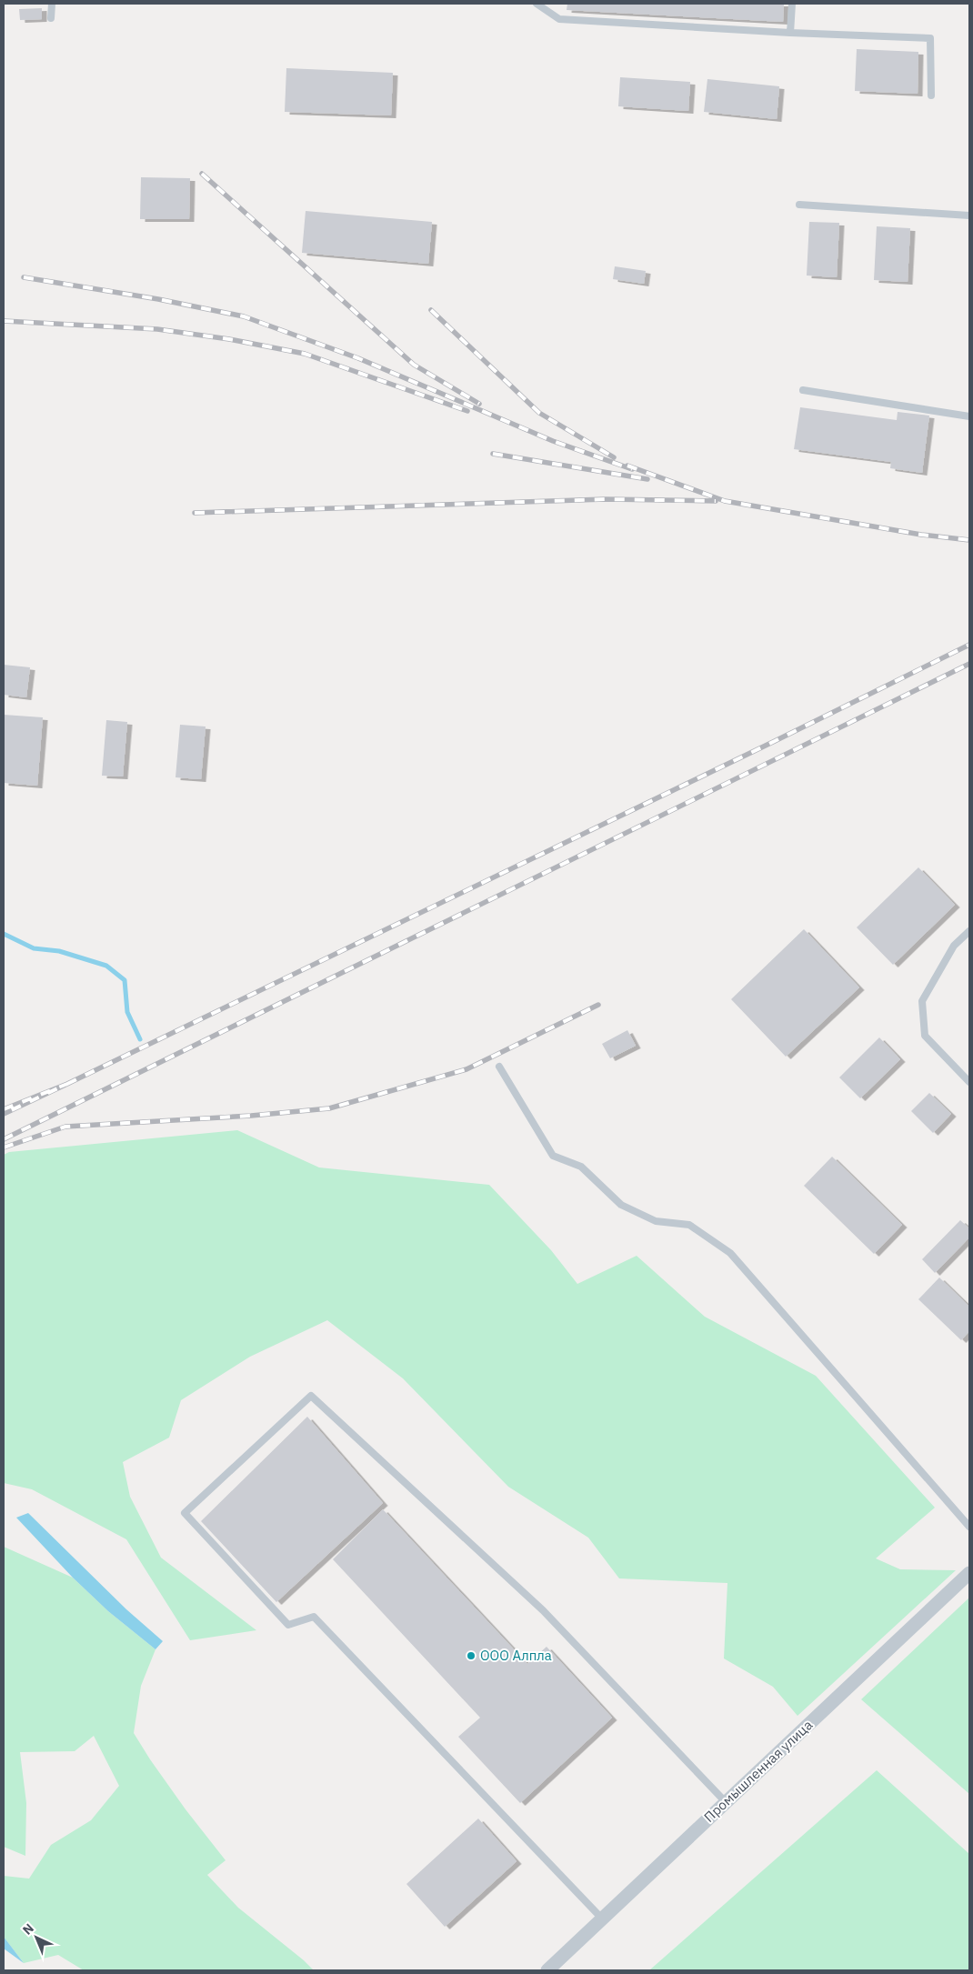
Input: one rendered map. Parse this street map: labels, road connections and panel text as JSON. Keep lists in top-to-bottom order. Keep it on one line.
{"streets":{"street":["Промышленная улица"]},"places":["ООО Алпла"],"north":"top left"}
